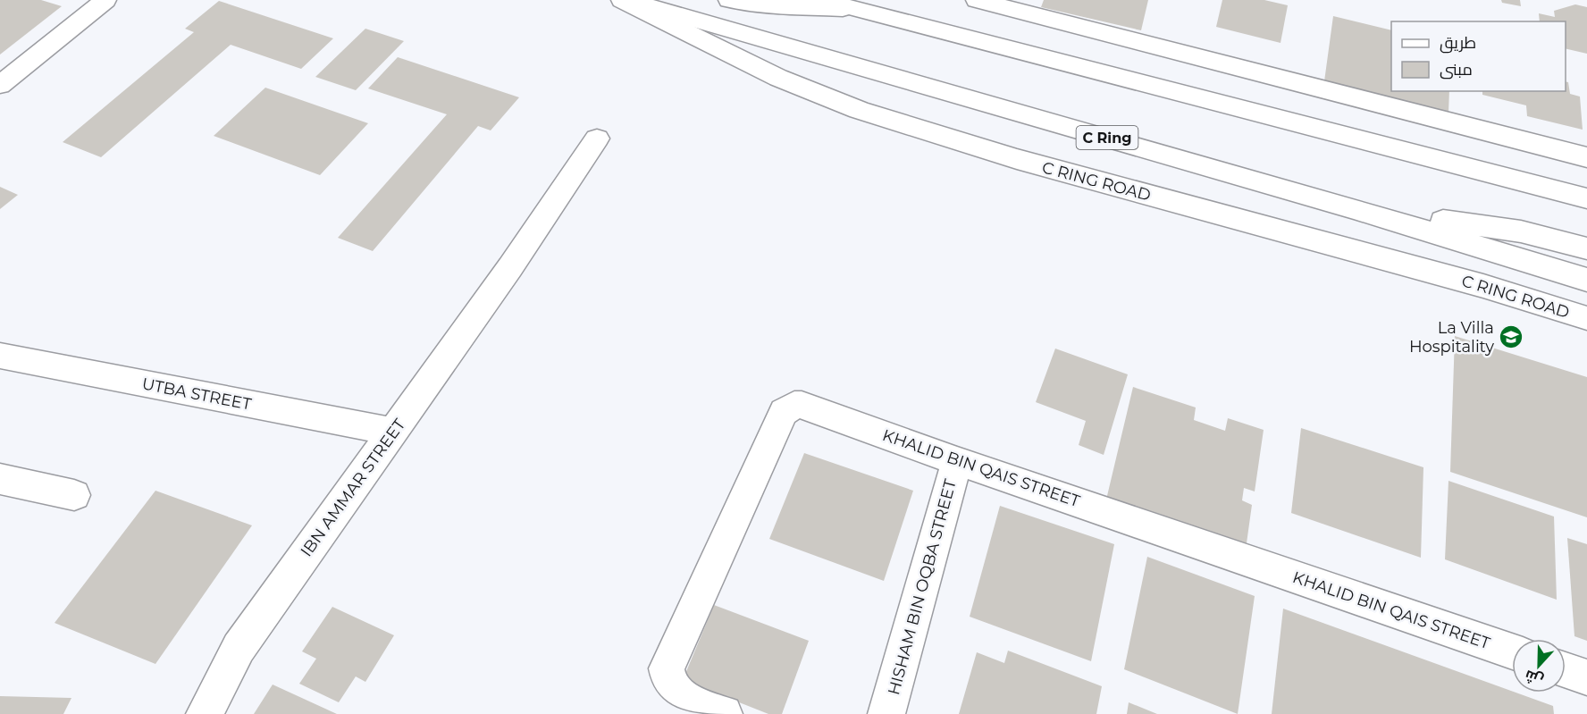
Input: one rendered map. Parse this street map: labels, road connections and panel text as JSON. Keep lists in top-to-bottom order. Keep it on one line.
{"streets":{"main road":["C Ring","C RING ROAD","UTBA STREET","KHALID BIN QAIS STREET","IBN AMMAR STREET","HISHAM BIN OQBA STREET"]},"crossings":[["UTBA STREET","IBN AMMAR STREET"],["KHALID BIN QAIS STREET","HISHAM BIN OQBA STREET"]],"places":{"school or university":["La Villa Hospitality"]},"legend":["طريق","مبنى"],"north":"bottom"}
